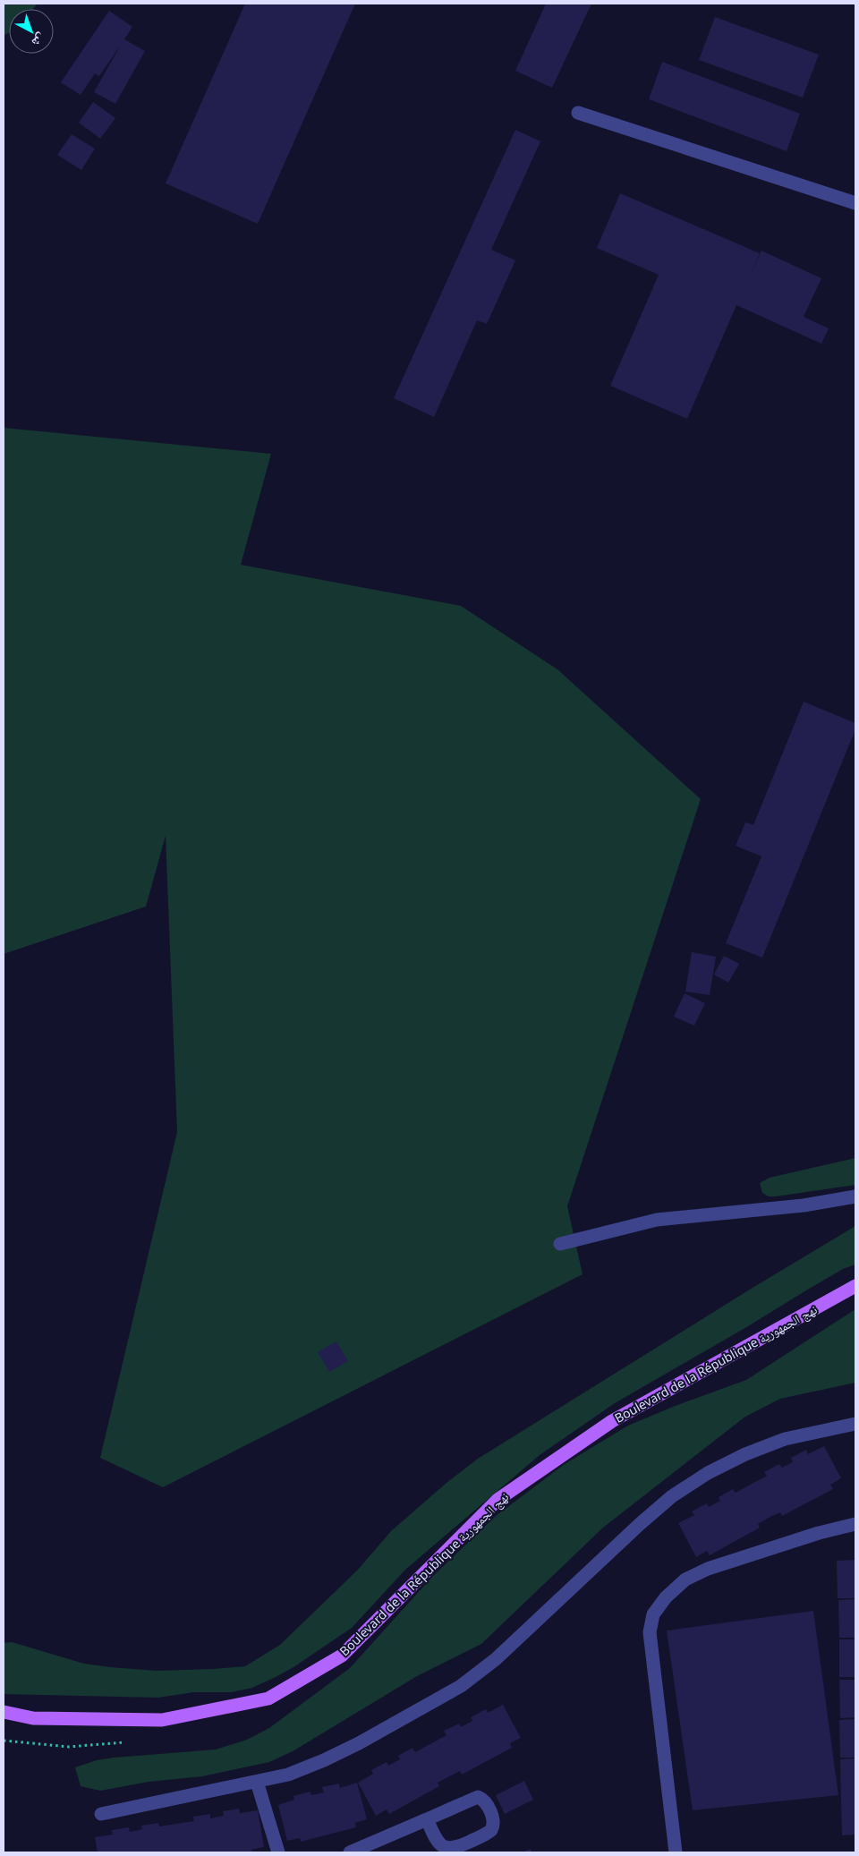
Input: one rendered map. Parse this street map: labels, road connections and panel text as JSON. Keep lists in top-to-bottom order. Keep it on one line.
{"streets":{"main road":["Boulevard de la République نهج الجمهورية"]},"north":"bottom right"}
